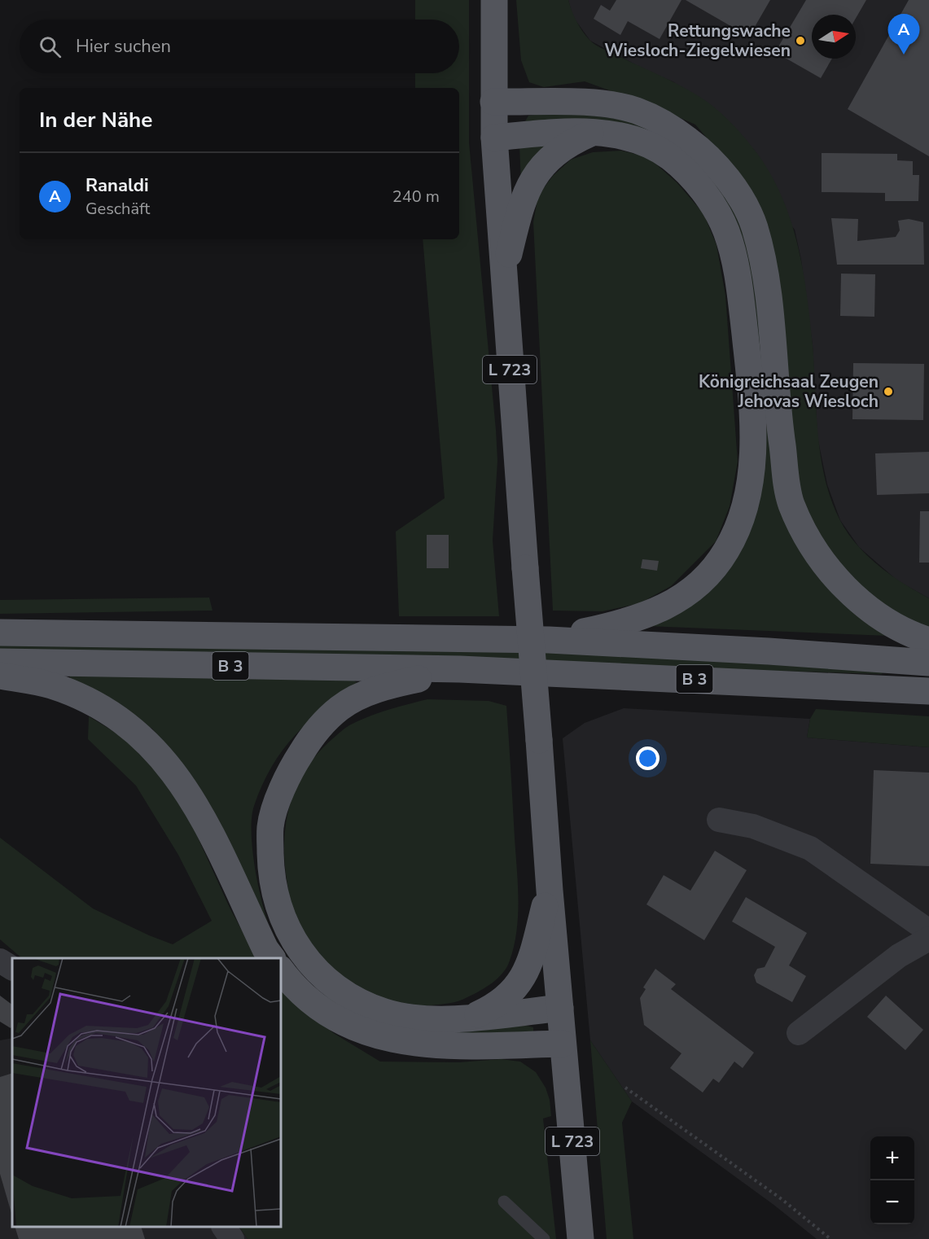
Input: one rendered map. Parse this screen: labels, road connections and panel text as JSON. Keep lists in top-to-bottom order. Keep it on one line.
{"streets":{"main road":["L 723","B 3"]},"places":["Rettungswache Wiesloch-Ziegelwiesen","Königreichsaal Zeugen Jehovas Wiesloch"],"north":"right","page":{"pins":"A","search":"Hier suchen","heading":"In der Nähe","list":[{"mark":"A","name":"Ranaldi","note":"Geschäft","value":"240 m"}],"map_buttons":["+","−"]}}
